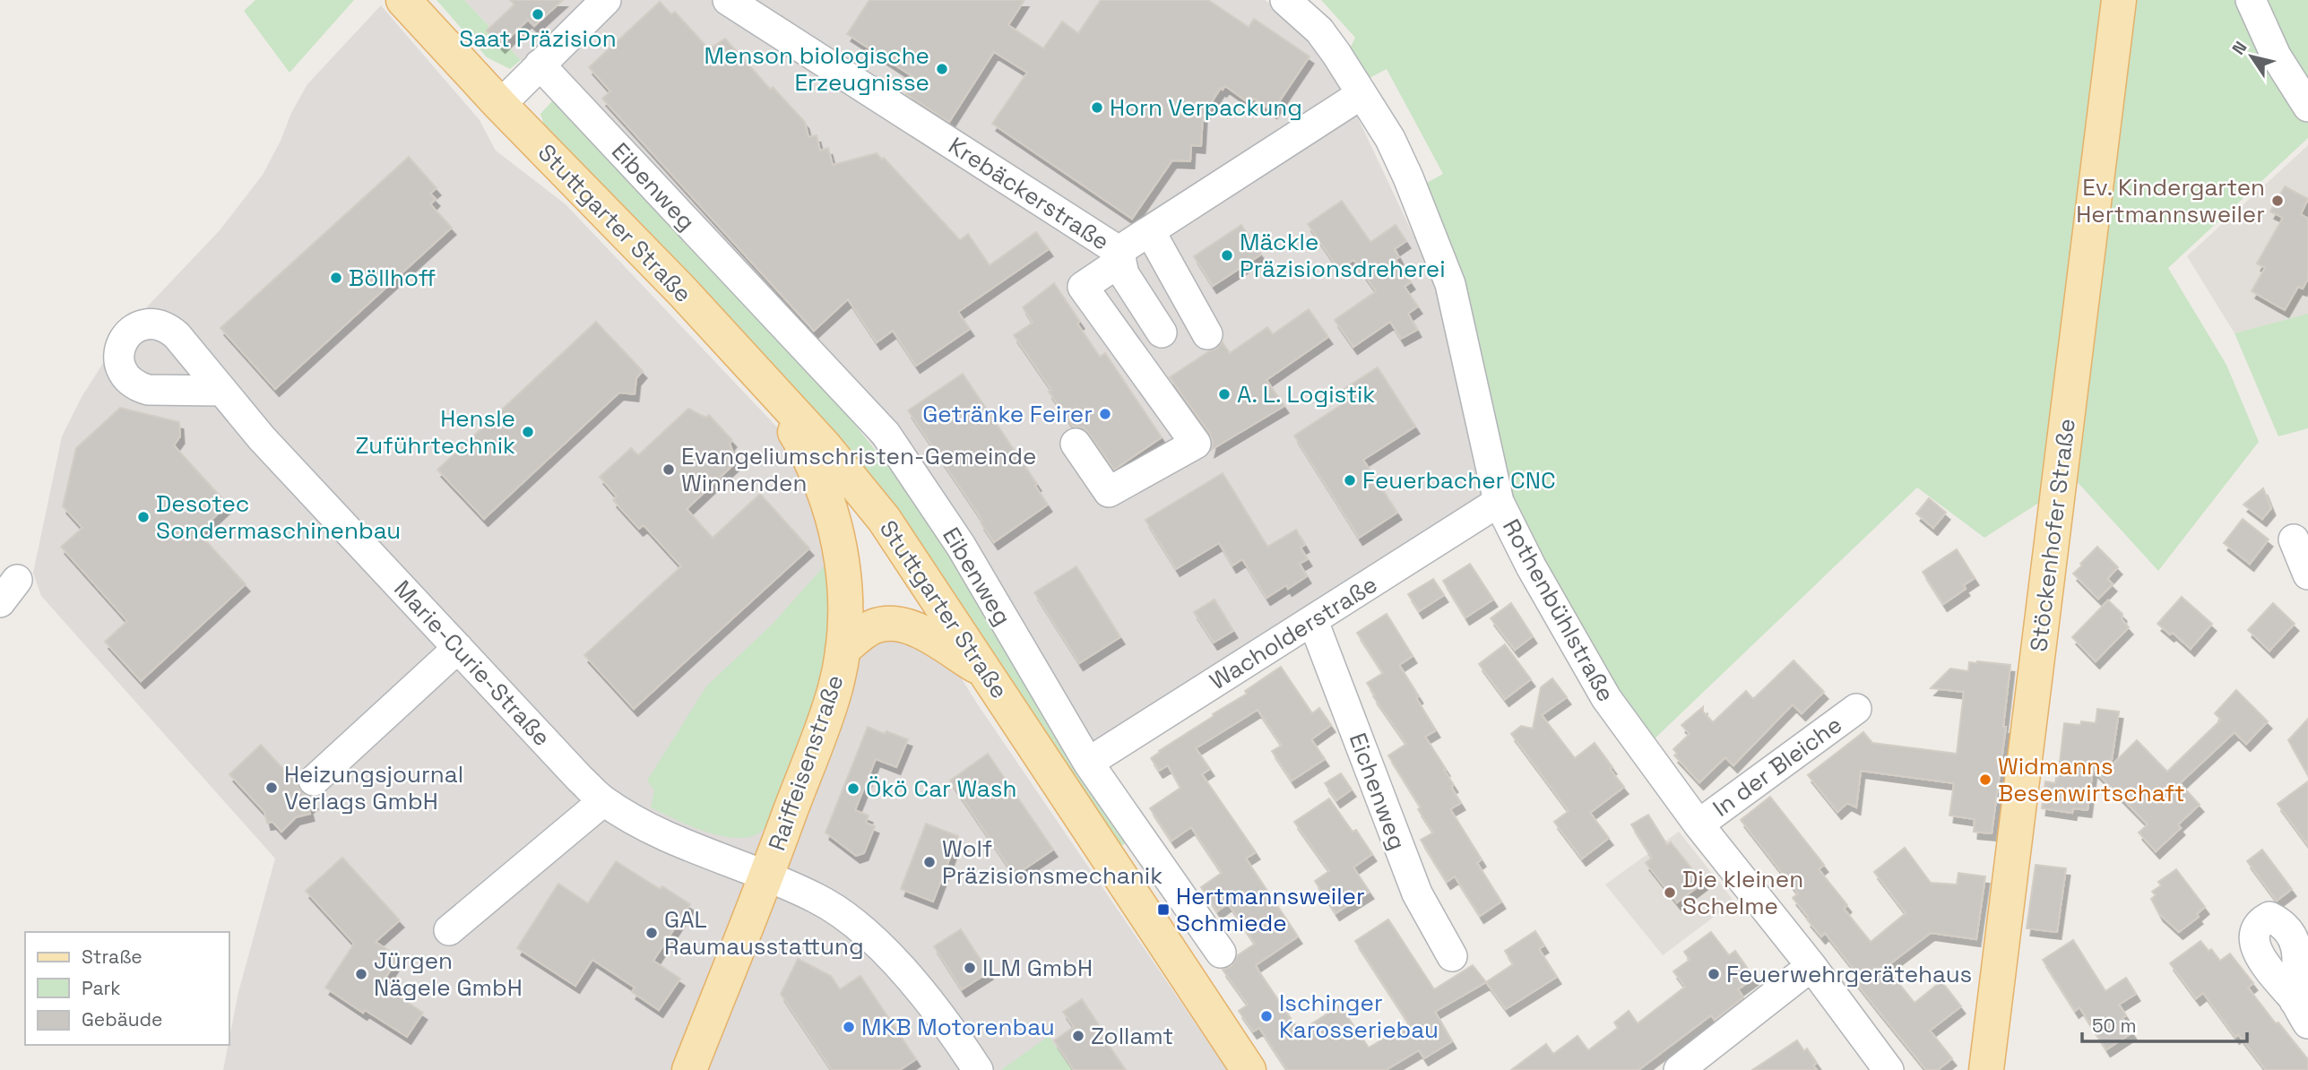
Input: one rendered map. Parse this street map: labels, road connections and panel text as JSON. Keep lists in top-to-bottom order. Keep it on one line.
{"streets":{"main road":["Stuttgarter Straße","Stöckenhofer Straße","Raiffeisenstraße"],"street":["Eibenweg","Krebäckerstraße","Rothenbühlstraße","Wacholderstraße","Marie-Curie-Straße","In der Bleiche","Eichenweg"]},"crossings":[["Eibenweg","Wacholderstraße"],["Krebäckerstraße","Rothenbühlstraße"],["Stuttgarter Straße","Raiffeisenstraße"],["Rothenbühlstraße","Wacholderstraße"],["Rothenbühlstraße","In der Bleiche"],["Wacholderstraße","Eichenweg"],["Marie-Curie-Straße","Raiffeisenstraße"]],"places":{"other":["Saat Präzision","Menson biologische Erzeugnisse","Horn Verpackung","Ev. Kindergarten Hertmannsweiler","Mäckle Präzisionsdreherei","Böllhoff","A. L. Logistik","Getränke Feirer","Hensle Zuführtechnik","Evangeliumschristen-Gemeinde Winnenden","Feuerbacher CNC","Desotec Sondermaschinenbau","Widmanns Besenwirtschaft","Heizungsjournal Verlags GmbH","Ökö Car Wash","Wolf Präzisionsmechanik","Die kleinen Schelme","GAL Raumausstattung","ILM GmbH","Jürgen Nägele GmbH","Feuerwehrgerätehaus","Ischinger Karosseriebau","MKB Motorenbau","Zollamt"],"transit":["Hertmannsweiler Schmiede"]},"legend":["Straße","Park","Gebäude"],"scale_bar":"50 m","north":"top left"}
